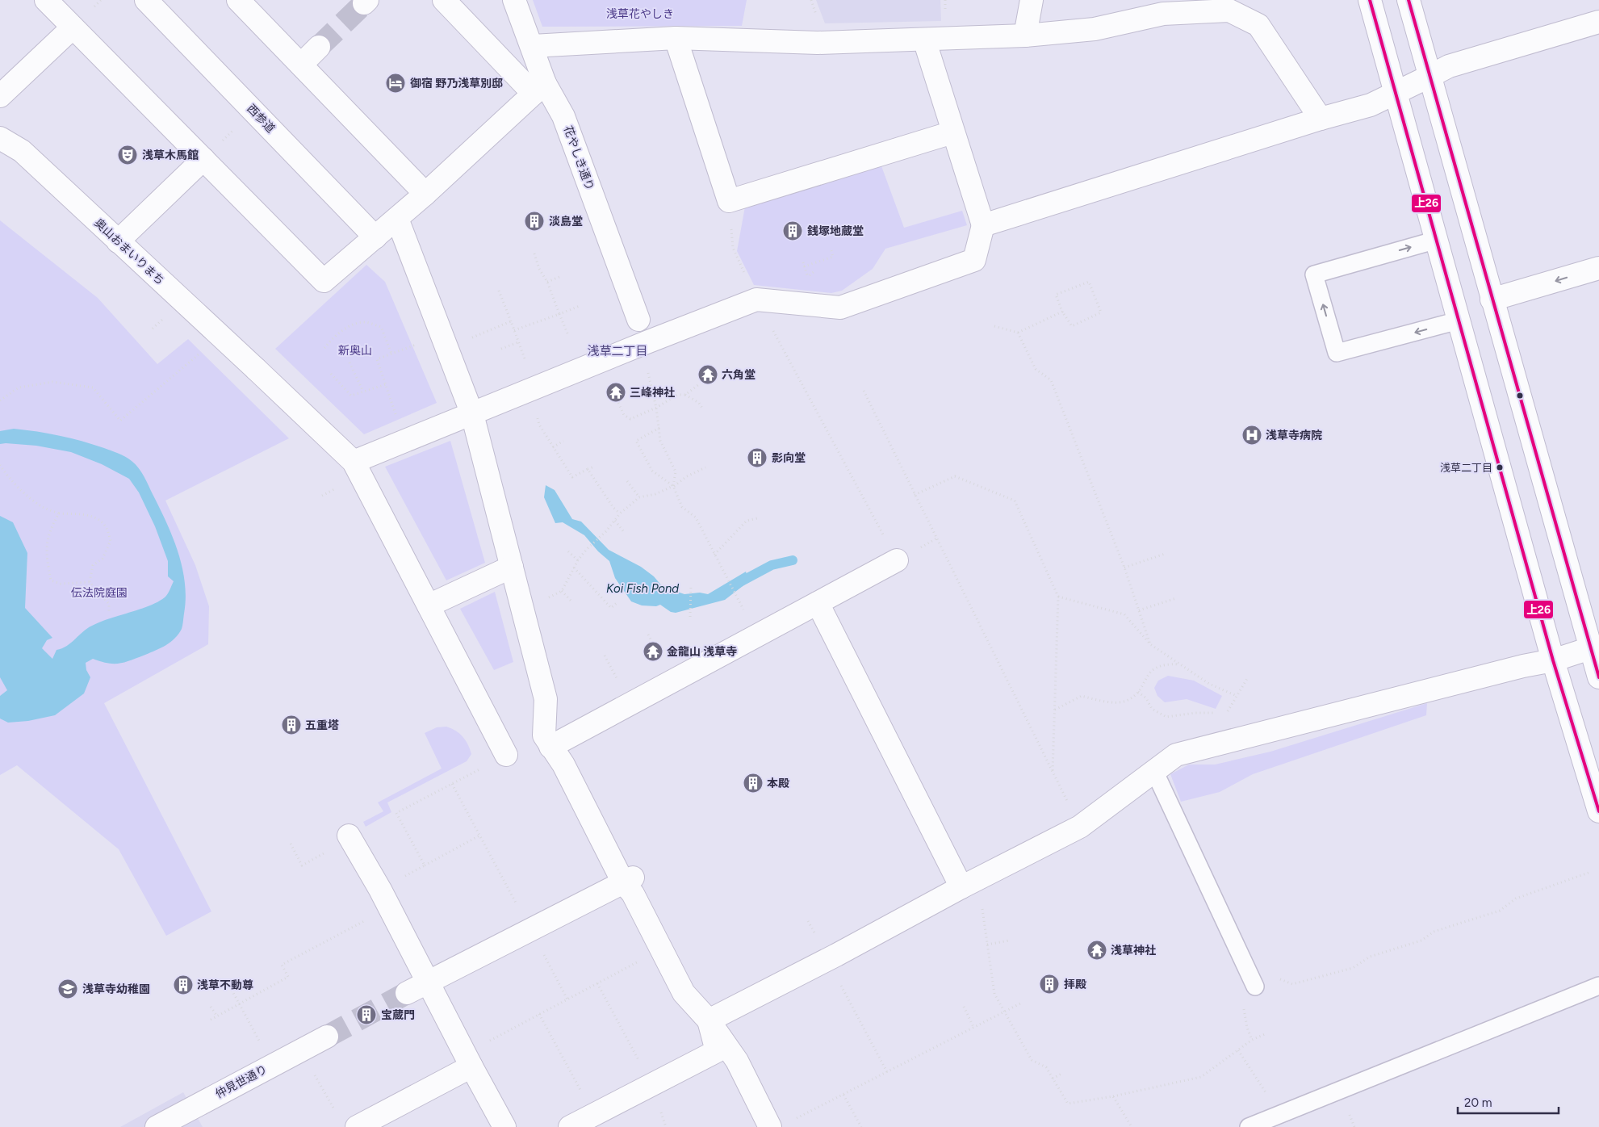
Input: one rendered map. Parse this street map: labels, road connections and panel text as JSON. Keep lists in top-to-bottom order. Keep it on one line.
{"streets":{"street":["西参道","花やしき通り","奥山おまいりまち","仲見世通り"]},"districts":["浅草二丁目"],"water":["Koi Fish Pond"],"parks":["浅草花やしき","新奥山","伝法院庭園"],"places":{"hotel":["御宿 野乃浅草別邸"],"theatre":["浅草木馬館"],"building":["淡島堂","銭塚地蔵堂","影向堂","五重塔","本殿","拝殿","浅草不動尊","宝蔵門"],"temple":["六角堂","三峰神社","金龍山 浅草寺","浅草神社"],"hospital":["浅草寺病院"],"other":["浅草二丁目"],"school or university":["浅草寺幼稚園"]},"lines":["transit line 上26"],"scale_bar":"20 m"}
